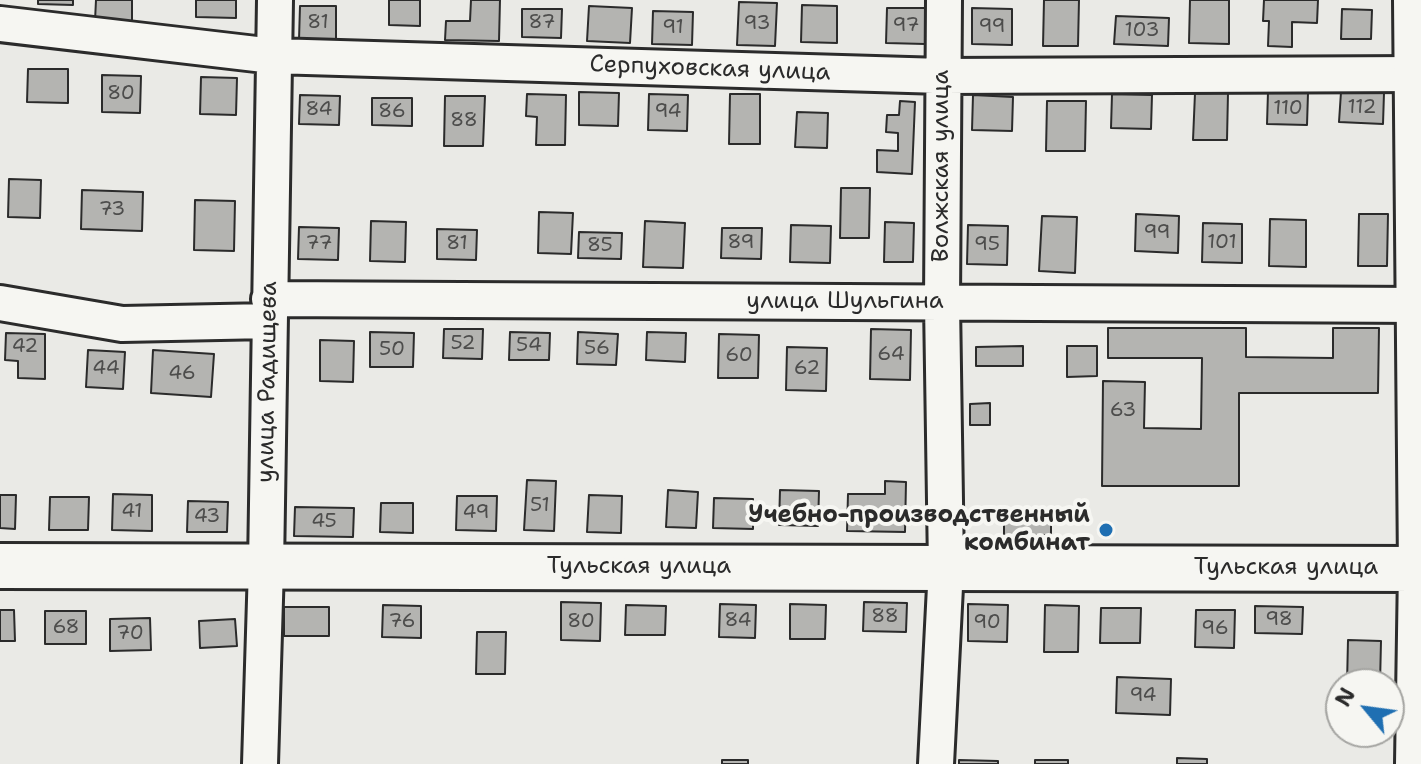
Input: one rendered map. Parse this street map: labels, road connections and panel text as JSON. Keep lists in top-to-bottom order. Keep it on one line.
{"streets":{"main road":["Тульская улица"],"street":["Серпуховская улица","Волжская улица","улица Шульгина","улица Радищева"]},"crossings":[["Серпуховская улица","Волжская улица"],["Серпуховская улица","улица Радищева"],["Волжская улица","улица Шульгина"],["Волжская улица","Тульская улица"],["улица Шульгина","улица Радищева"],["улица Радищева","Тульская улица"]],"places":["Учебно-производственный комбинат"],"house_numbers":["81","87","93","97","99","91","103","80","112","110","84","86","94","88","73","99","89","101","77","81","95","85","52","54","42","56","50","64","60","44","62","46","63","51","41","49","43","45","88","98","84","76","80","90","68","96","70","94"],"north":"top left"}
